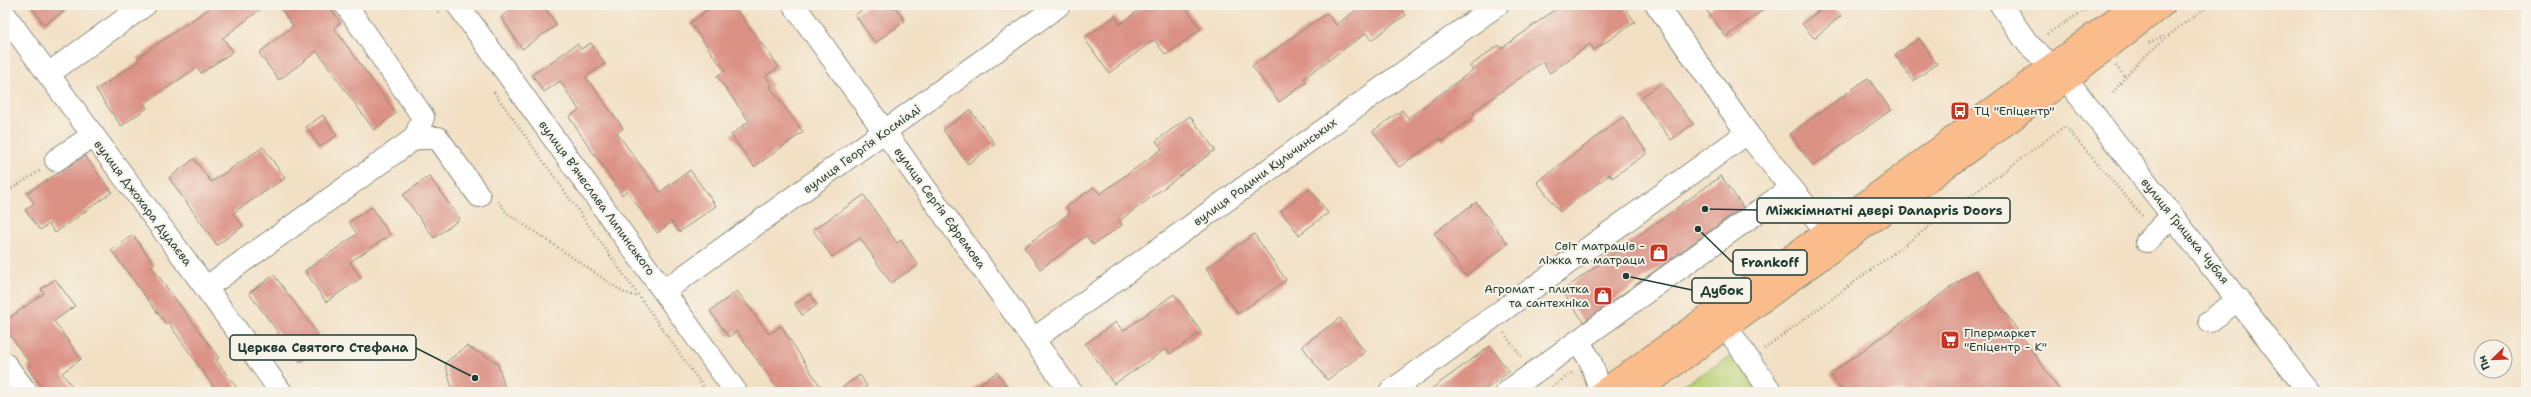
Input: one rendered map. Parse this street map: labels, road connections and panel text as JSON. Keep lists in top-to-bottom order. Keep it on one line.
{"streets":{"street":["вулиця Георгія Косміаді","вулиця Родини Кульчинських","вулиця Вʼячеслава Липинського","вулиця Джохара Дудаєва","вулиця Сергія Єфремова","вулиця Грицька Чубая"]},"crossings":[["вулиця Георгія Косміаді","вулиця Вʼячеслава Липинського"],["вулиця Георгія Косміаді","вулиця Сергія Єфремова"],["вулиця Родини Кульчинських","вулиця Сергія Єфремова"]],"places":{"bus stop":["ТЦ \"Епіцентр\""],"other":["Міжкімнатні двері Danapris Doors","Frankoff","Дубок","Церква Святого Стефана"],"shop":["Світ матраців - ліжка та матраци","Агромат - плитка та сантехніка"],"supermarket":["Гіпермаркет \"Епіцентр - К\""]},"north":"bottom left"}
